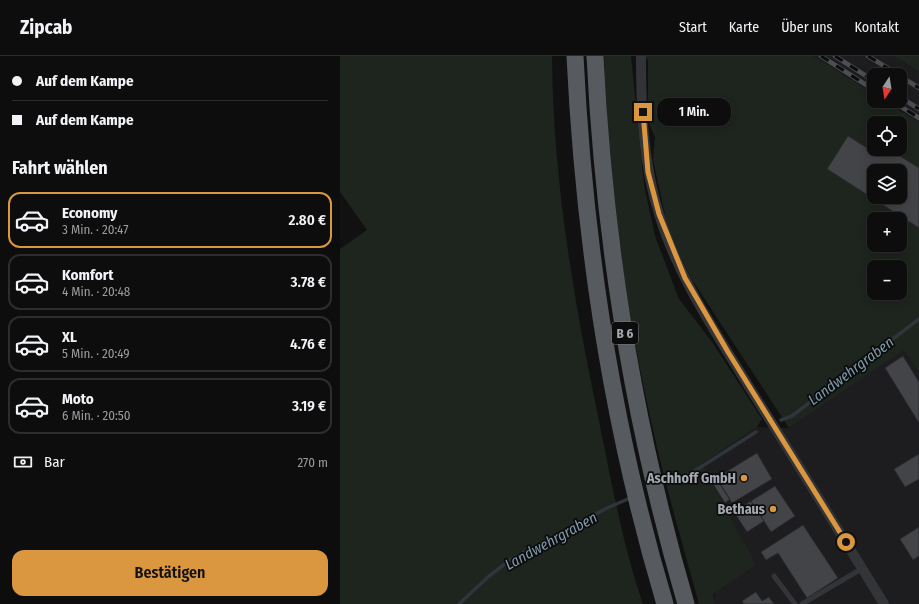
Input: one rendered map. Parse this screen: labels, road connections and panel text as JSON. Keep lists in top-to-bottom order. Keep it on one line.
{"streets":{"highway":["B 6"]},"water":["Landwehrgraben"],"places":["Aschhoff GmbH","Bethaus"],"north":"bottom","page":{"header":"Zipcab","nav":["Start","Karte","Über uns","Kontakt"],"banner":["Auf dem Kampe","Auf dem Kampe"],"map_buttons":["+","−"],"bubble":"1 Min.","heading":"Fahrt wählen","list":[{"name":"Economy","note":"3 Min. · 20:47","value":"2.80 €"},{"name":"Komfort","note":"4 Min. · 20:48","value":"3.78 €"},{"name":"XL","note":"5 Min. · 20:49","value":"4.76 €"},{"name":"Moto","note":"6 Min. · 20:50","value":"3.19 €"}],"pay":["Bar","270 m"],"buttons":"Bestätigen"}}
